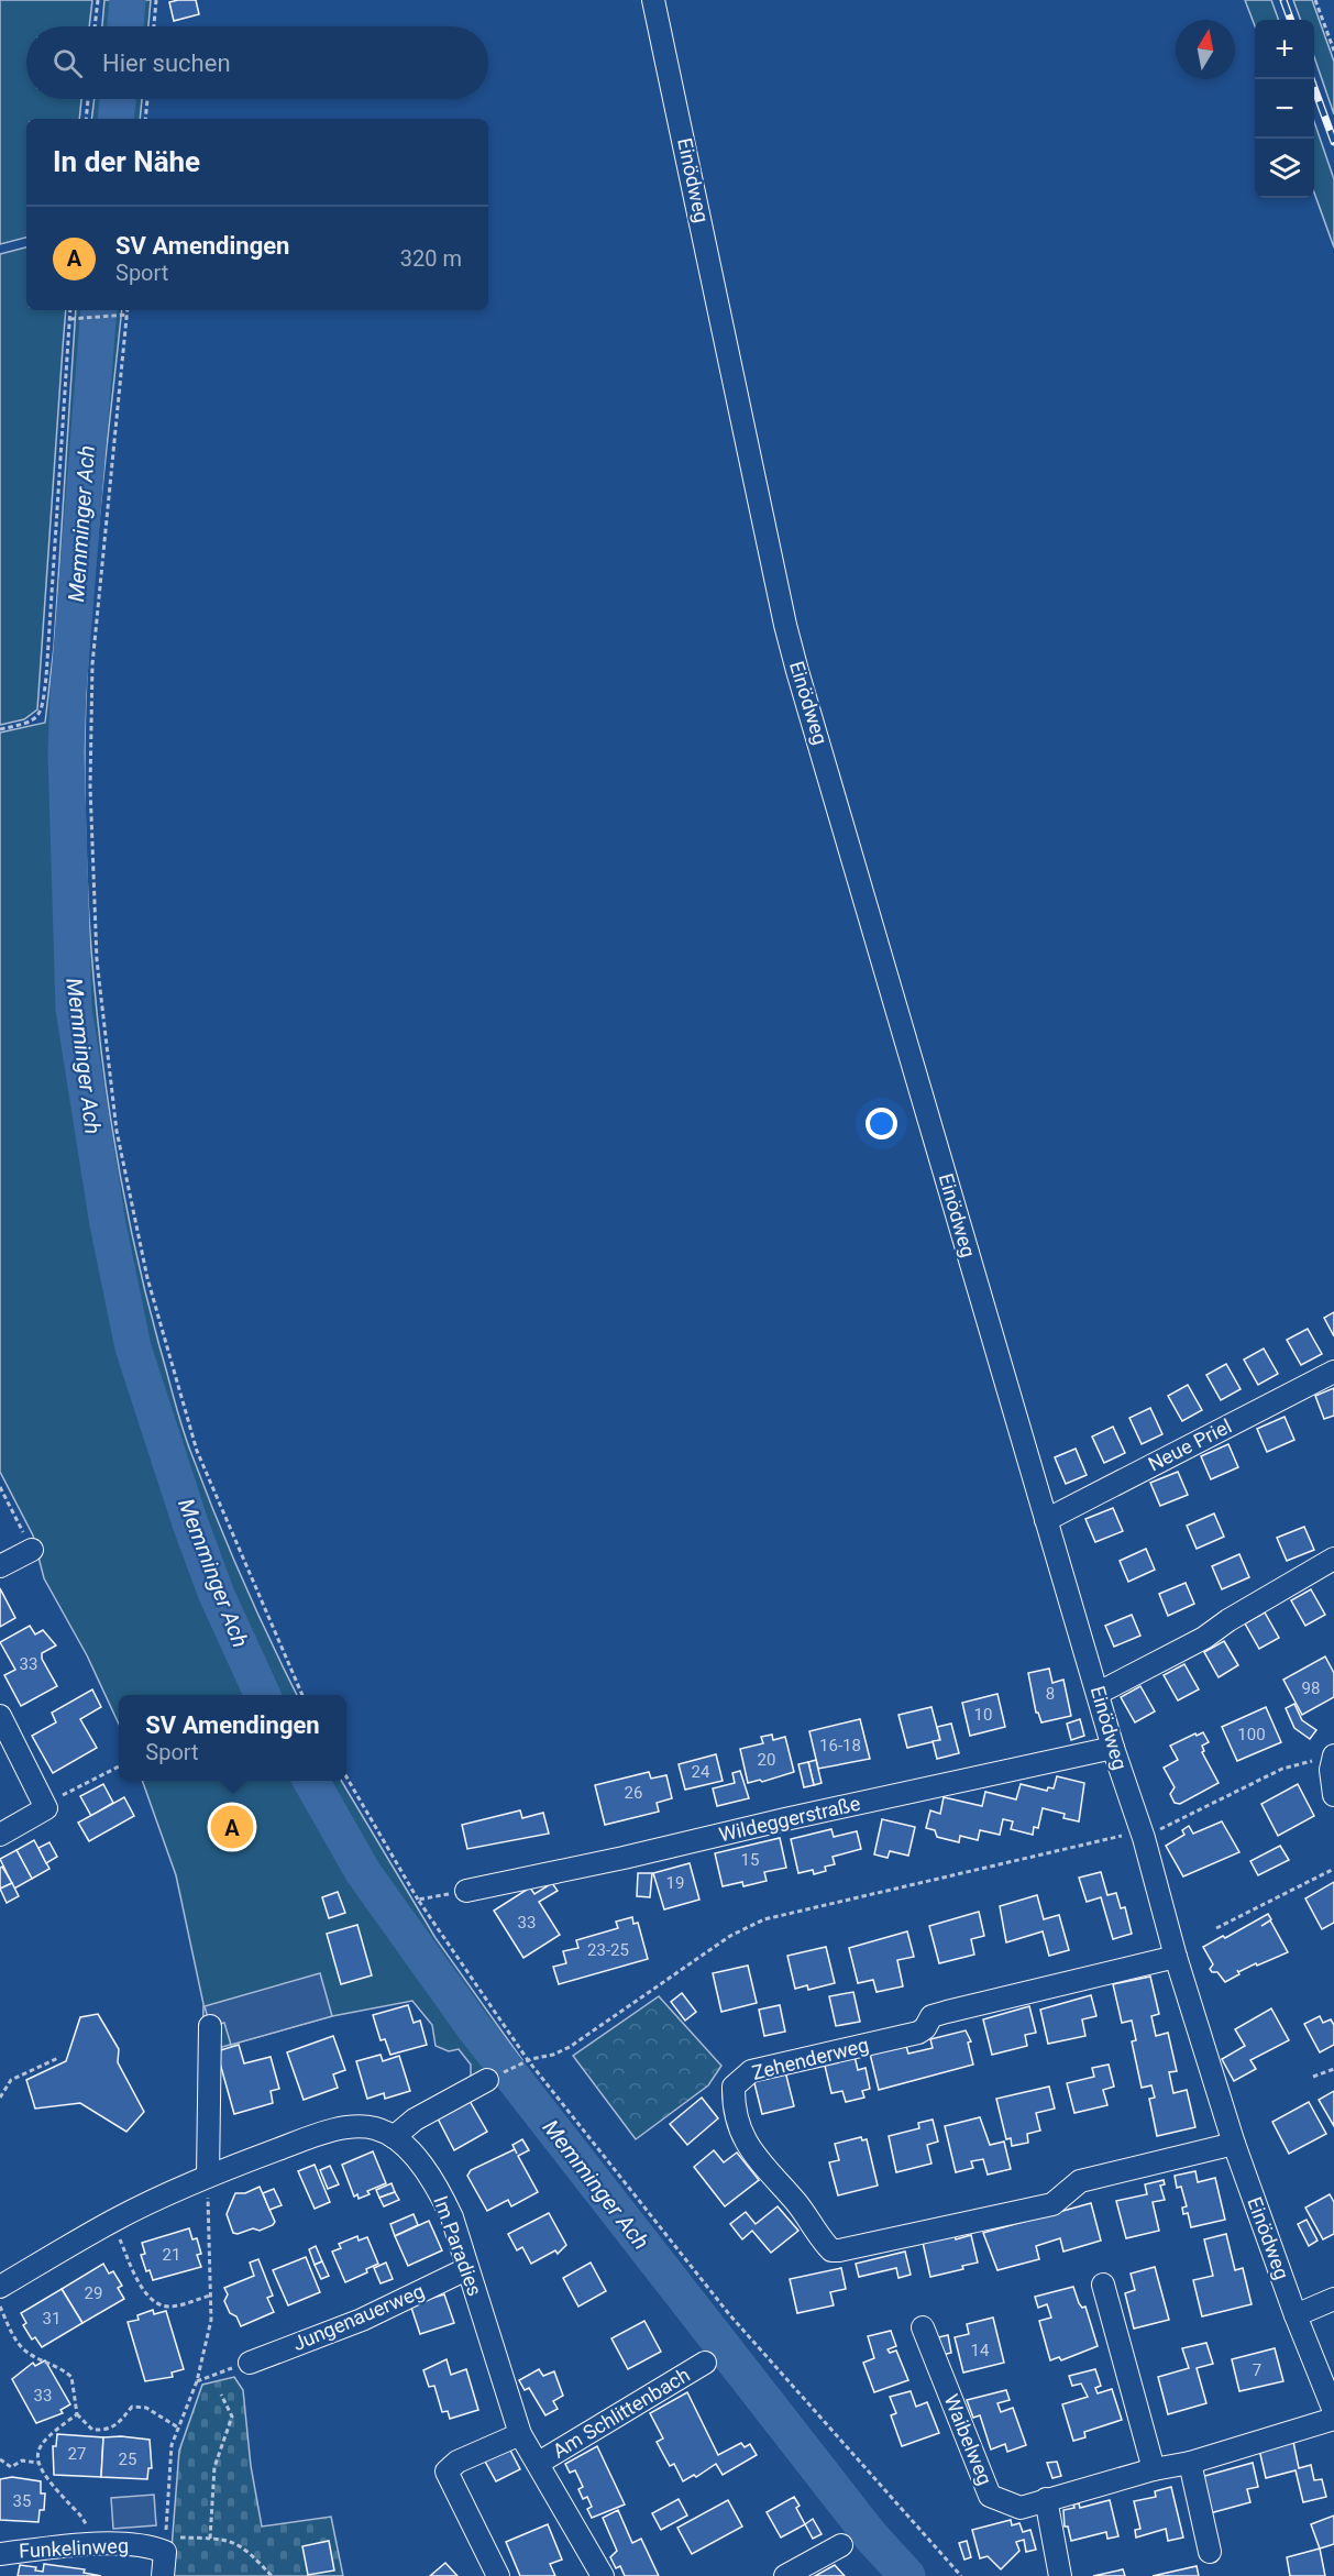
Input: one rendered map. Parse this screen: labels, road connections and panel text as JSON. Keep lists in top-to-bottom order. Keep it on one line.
{"streets":{"street":["Einödweg","Neue Priel","Wildeggerstraße","Zehenderweg","Im Paradies","Jungenauerweg","Am Schlittenbach","Waibelweg","Funkelinweg"]},"crossings":[["Einödweg","Neue Priel"],["Einödweg","Wildeggerstraße"],["Einödweg","Zehenderweg"],["Im Paradies","Jungenauerweg"],["Im Paradies","Am Schlittenbach"]],"water":["Memminger Ach"],"house_numbers":["33","98","8","10","100","16-18","20","24","26","15","19","33","23-25","21","29","31","14","7","33","27","25","35"],"north":"top","page":{"map_buttons":["+","−"],"search":"Hier suchen","heading":"In der Nähe","list":[{"mark":"A","name":"SV Amendingen","note":"Sport","value":"320 m"}],"popup":["SV Amendingen","Sport"],"pins":"A"}}
